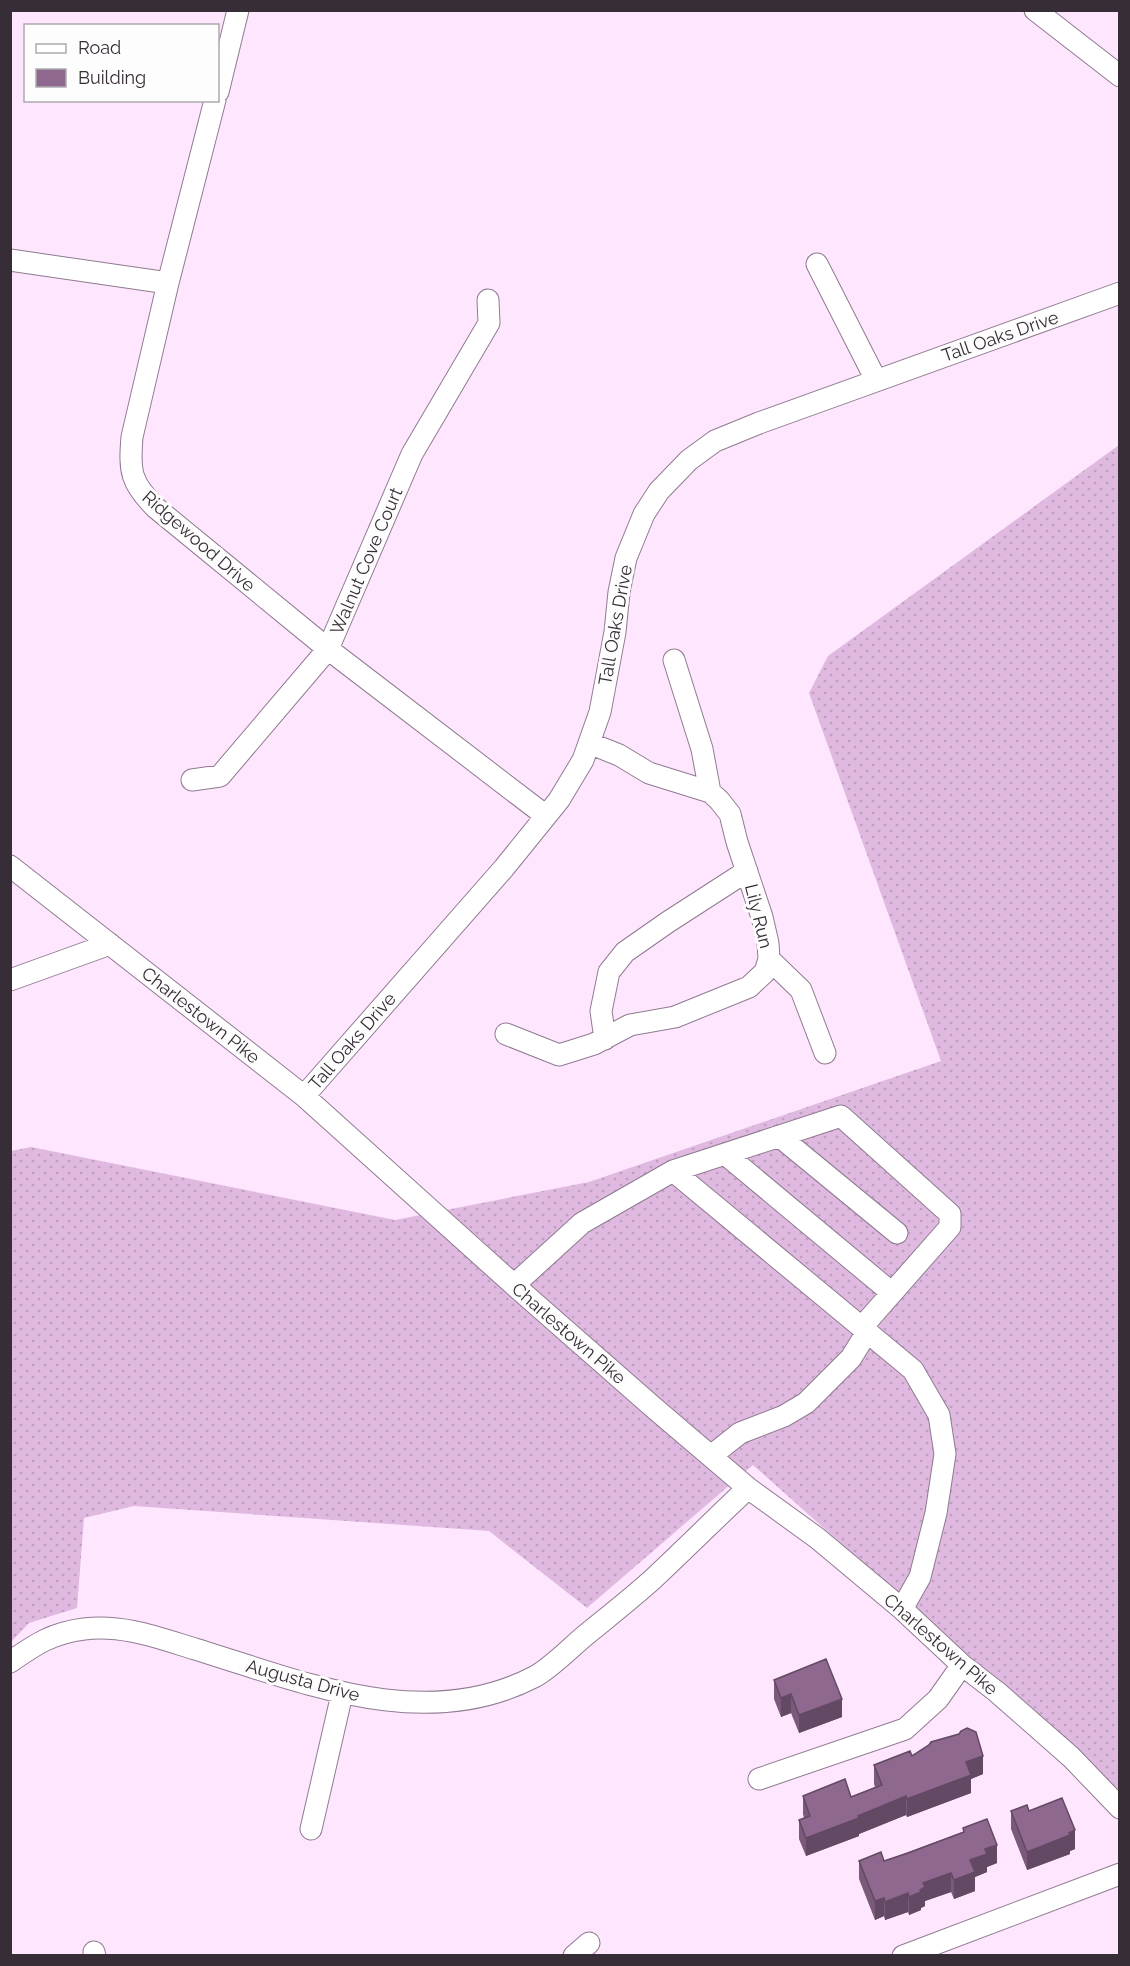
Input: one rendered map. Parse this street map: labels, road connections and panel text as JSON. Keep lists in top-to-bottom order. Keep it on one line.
{"streets":{"street":["Tall Oaks Drive","Ridgewood Drive","Walnut Cove Court","Lily Run","Charlestown Pike","Augusta Drive"]},"crossings":[["Tall Oaks Drive","Ridgewood Drive"],["Tall Oaks Drive","Charlestown Pike"],["Ridgewood Drive","Walnut Cove Court"],["Charlestown Pike","Augusta Drive"]],"legend":["Road","Building"]}
